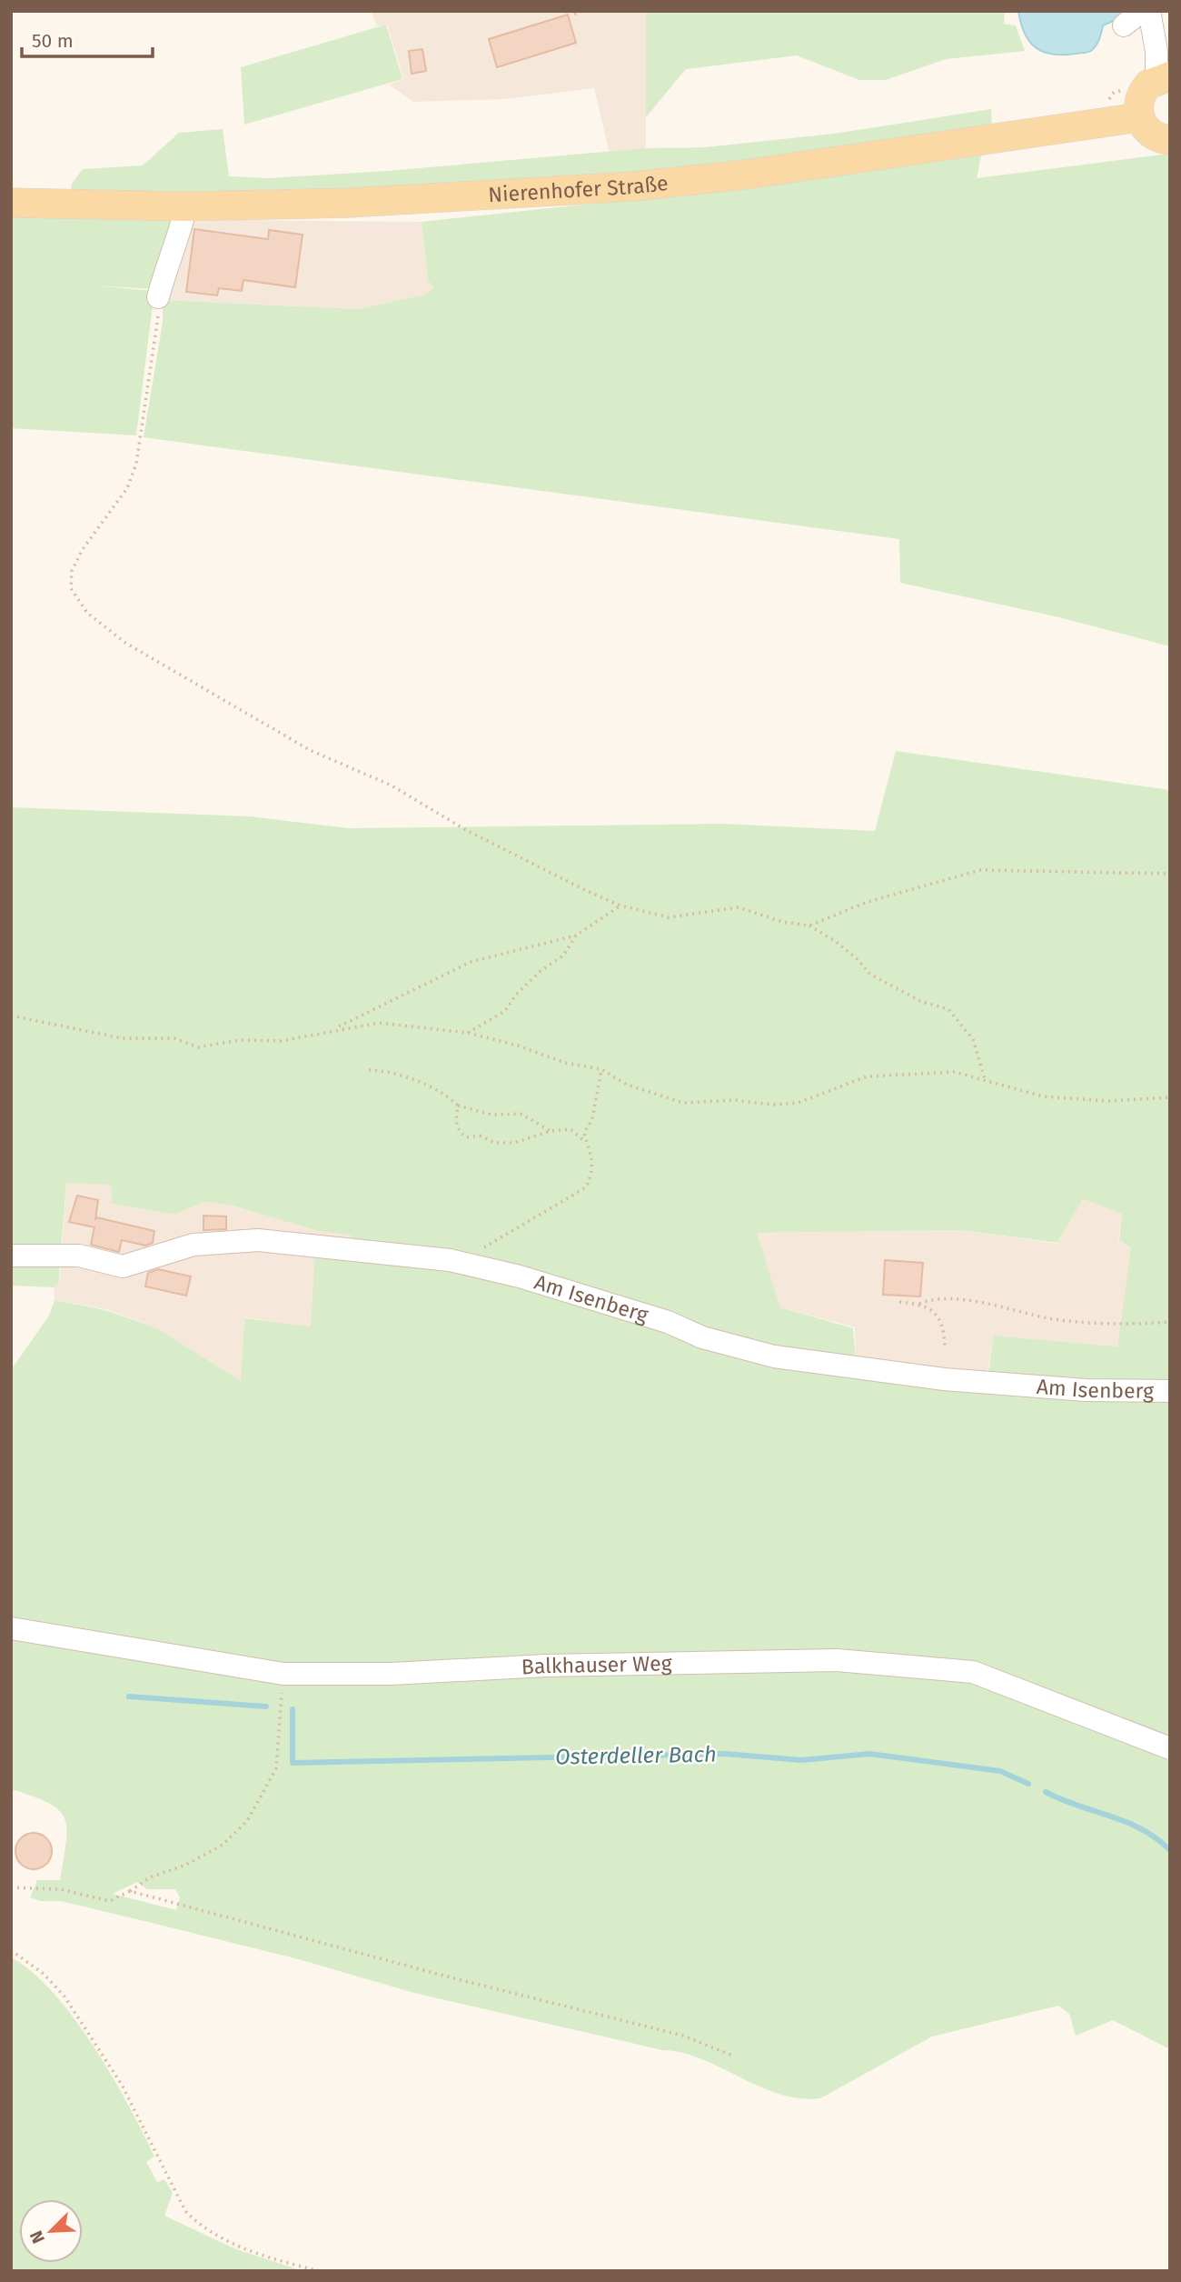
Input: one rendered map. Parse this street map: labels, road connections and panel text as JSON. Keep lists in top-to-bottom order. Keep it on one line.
{"streets":{"main road":["Nierenhofer Straße"],"street":["Am Isenberg","Balkhauser Weg"]},"water":["Osterdeller Bach"],"scale_bar":"50 m","north":"bottom left"}
